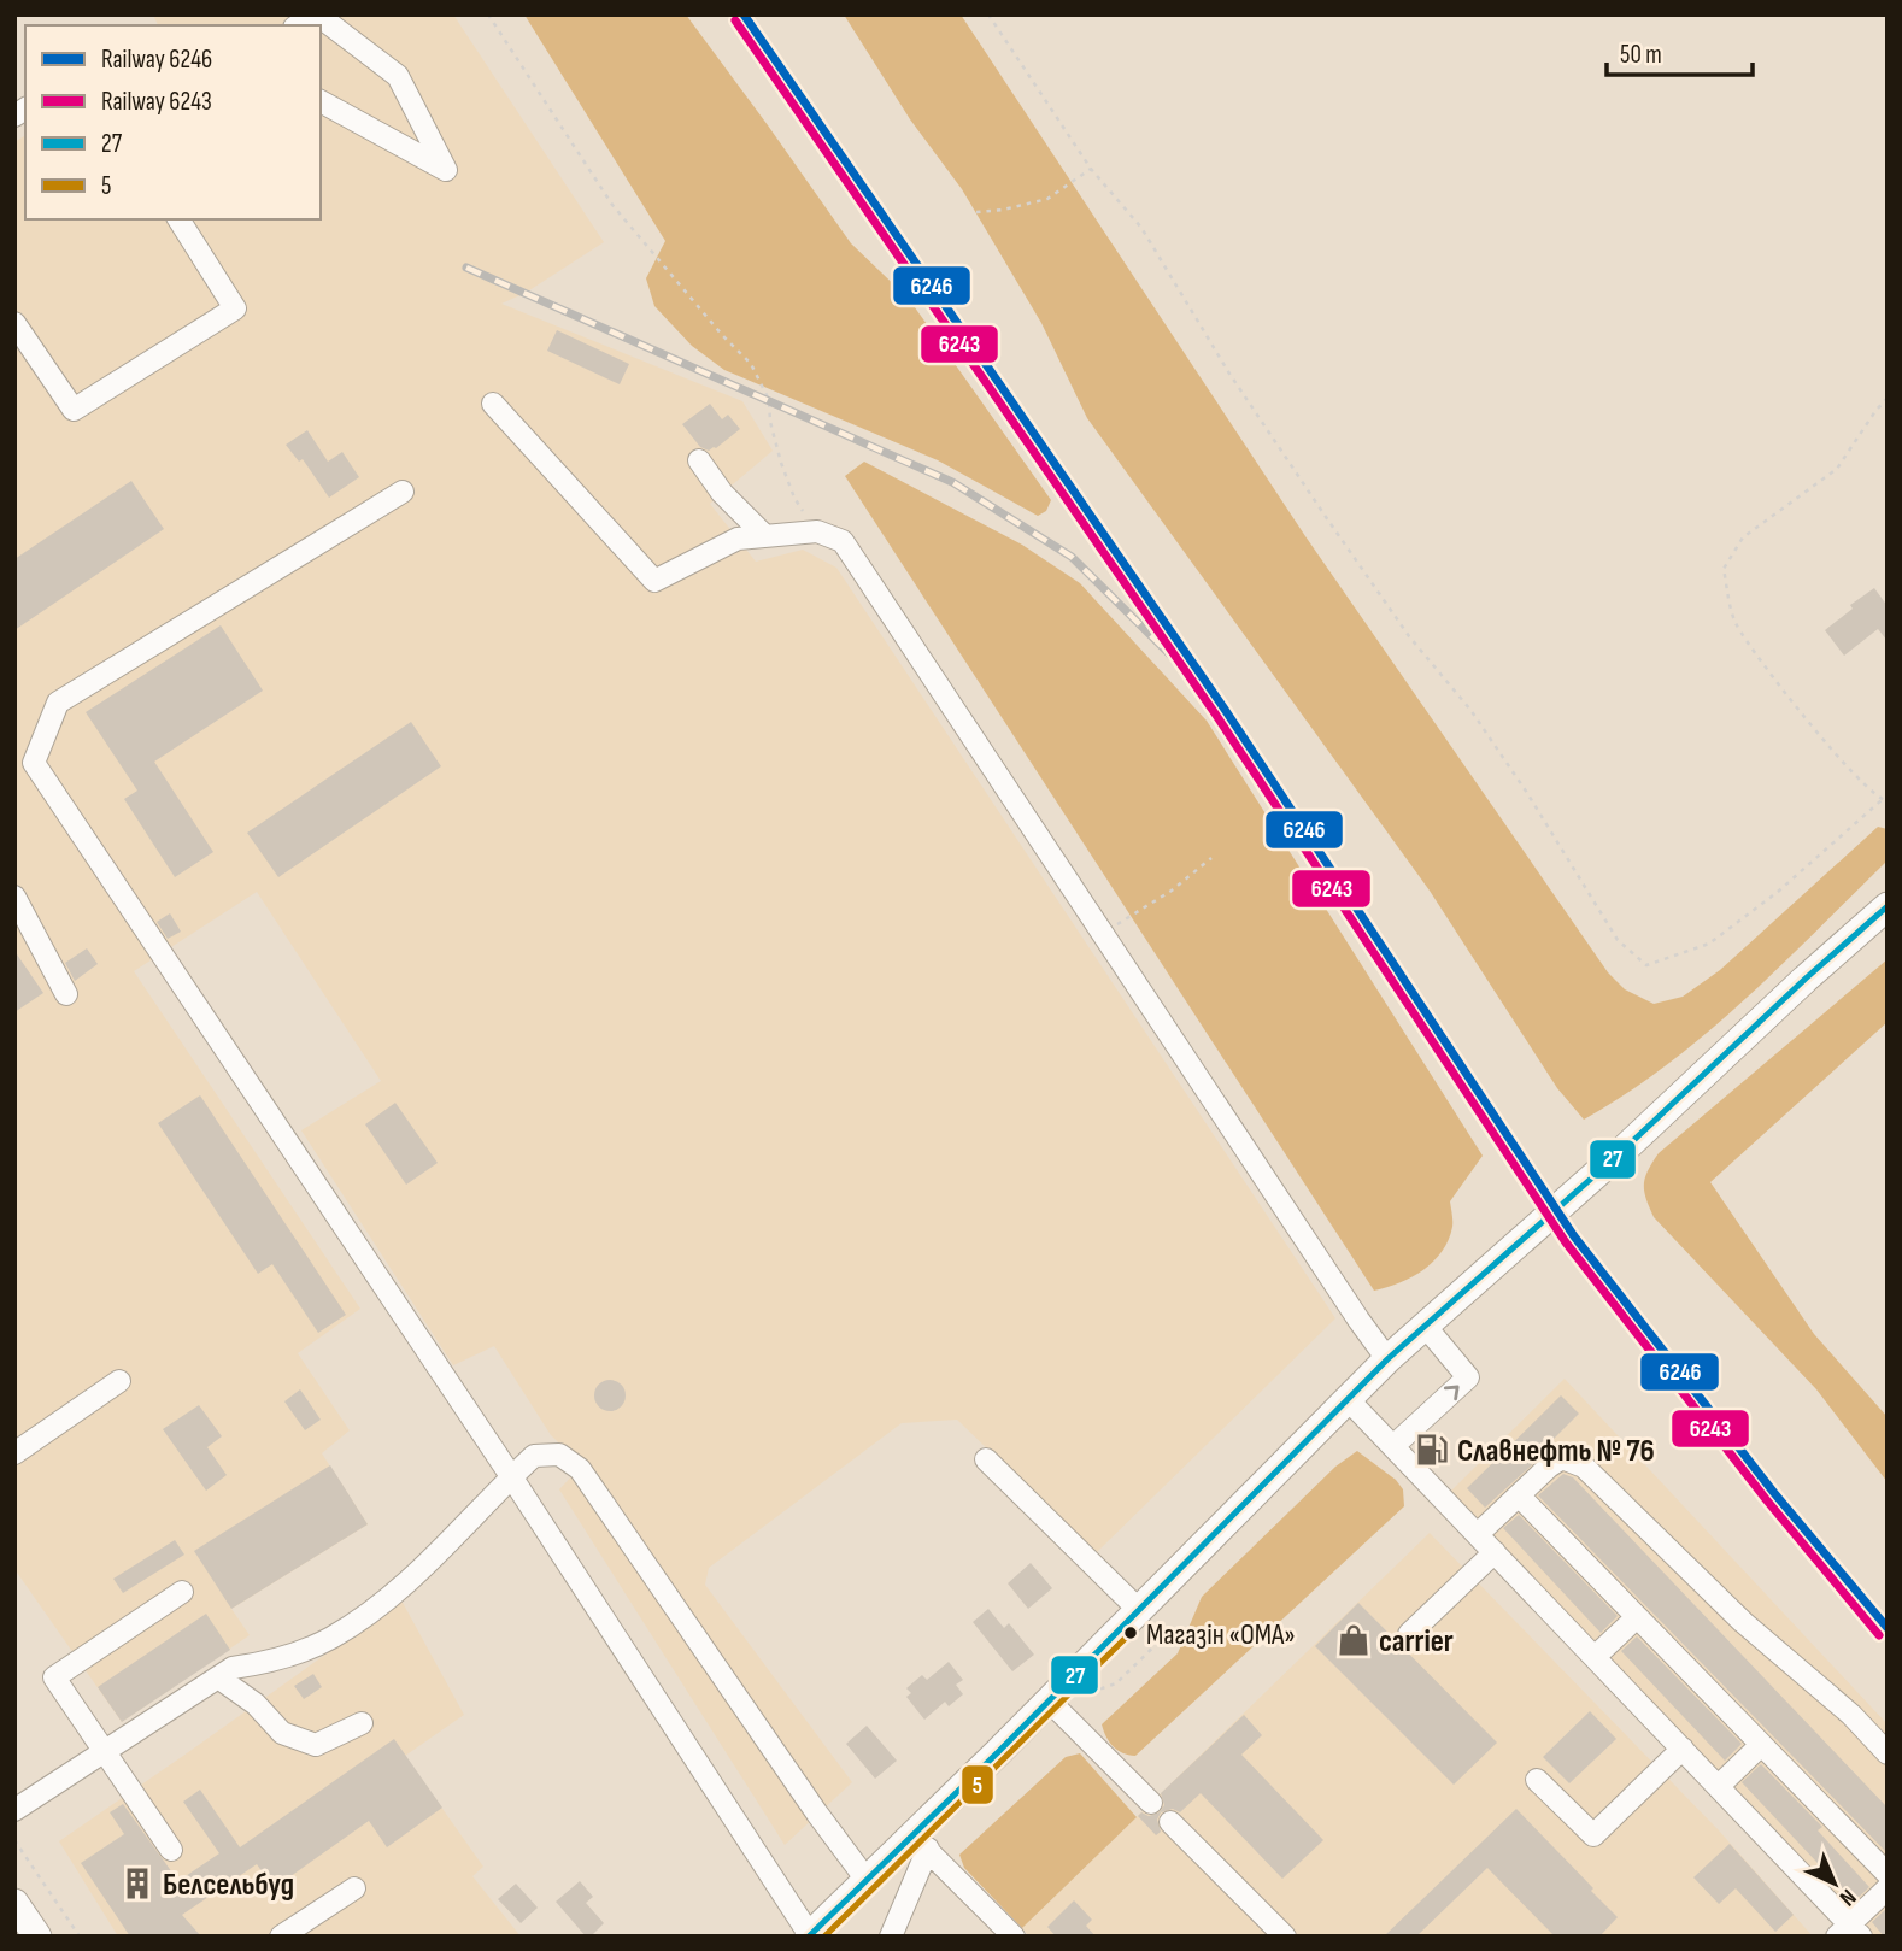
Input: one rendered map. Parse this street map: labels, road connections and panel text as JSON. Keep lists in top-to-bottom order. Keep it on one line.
{"places":{"fuel station":["Славнефть № 76"],"other":["Магазін «ОМА»"],"shop":["carrier"],"building":["Белсельбуд"]},"lines":["rail line 6246","rail line 6243","transit line 27","transit line 5"],"legend":["Railway 6246","Railway 6243","27","5"],"scale_bar":"50 m","north":"bottom right"}
